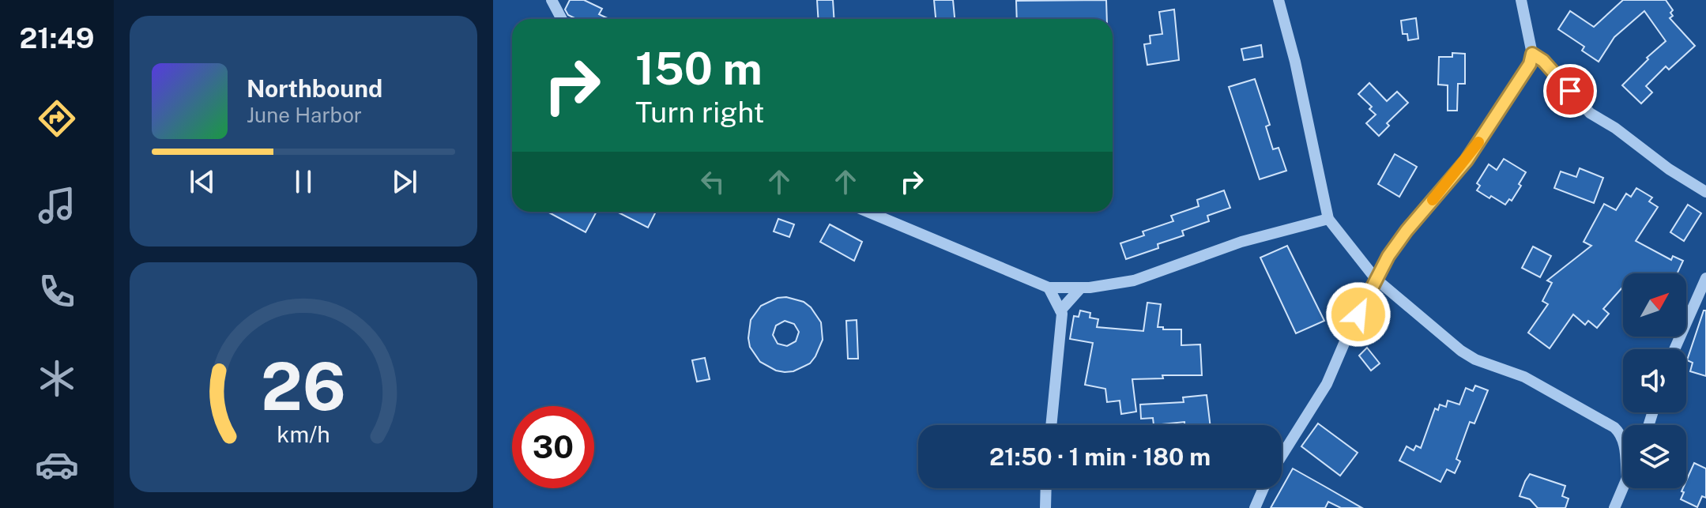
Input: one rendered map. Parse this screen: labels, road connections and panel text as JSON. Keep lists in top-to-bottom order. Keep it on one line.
{"north":"top right","page":{"tabs":"21:49","turn":["150 m","Turn right"],"song":["Northbound","June Harbor"],"limit":"30","trip":"21:50 · 1 min · 180 m","gauge":["26","km/h"]}}
